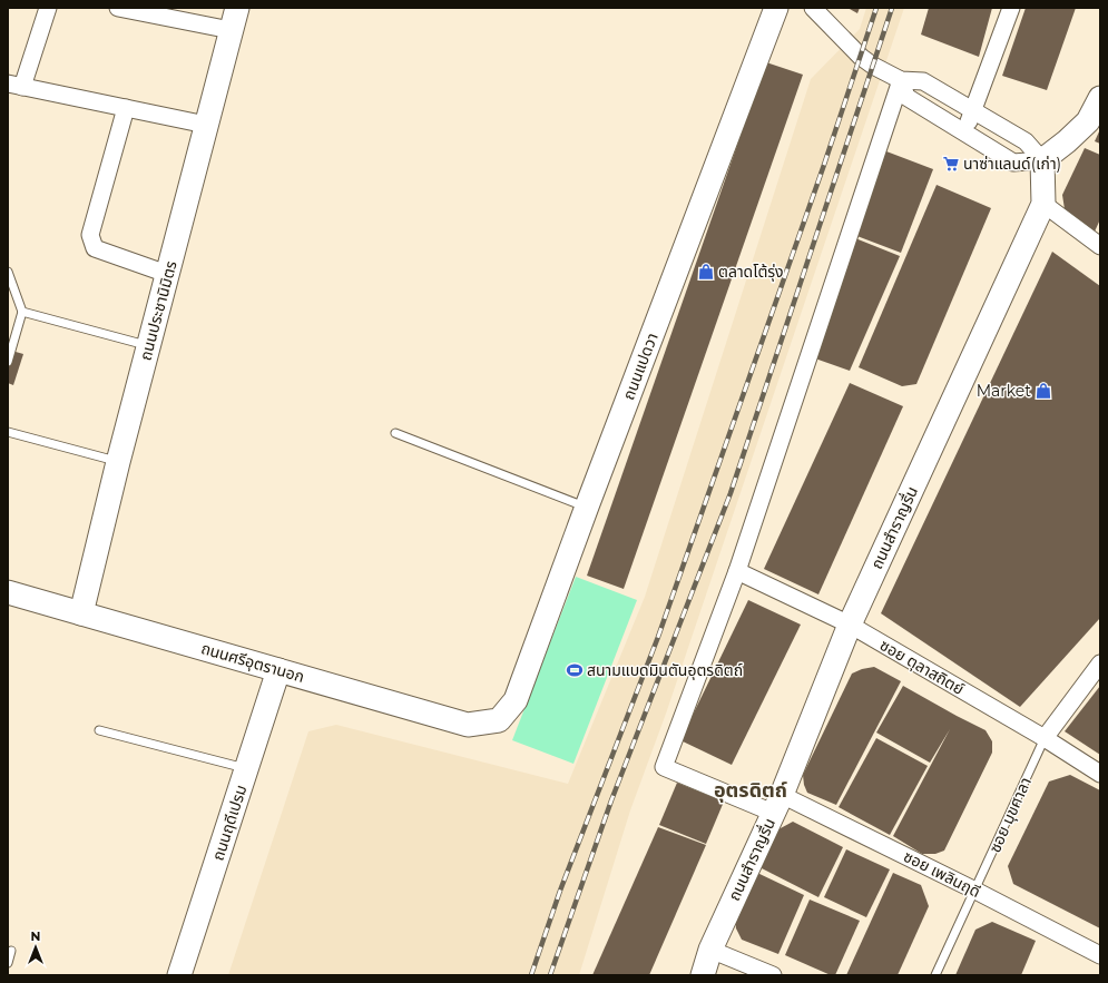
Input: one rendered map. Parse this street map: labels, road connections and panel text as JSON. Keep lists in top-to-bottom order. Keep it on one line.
{"streets":{"street":["ถนนประชานิมิตร","ถนนแปดวา","ถนนสำราญรื่น","ถนนศรีอุตรานอก","ซอย ตุลาสถิตย์","ซอย มุขศาลา","ถนนฤดีเปรม","ซอย เพลินฤดี"]},"crossings":[["ถนนประชานิมิตร","ถนนศรีอุตรานอก"],["ถนนแปดวา","ถนนศรีอุตรานอก"],["ถนนสำราญรื่น","ซอย ตุลาสถิตย์"],["ถนนสำราญรื่น","ซอย เพลินฤดี"],["ถนนศรีอุตรานอก","ถนนฤดีเปรม"],["ซอย ตุลาสถิตย์","ซอย มุขศาลา"],["ซอย ตุลาสถิตย์","ซอย เพลินฤดี"],["ซอย มุขศาลา","ซอย เพลินฤดี"]],"districts":["อุตรดิตถ์"],"places":{"supermarket":["นาซ่าแลนด์(เก่า)"],"shop":["ตลาดโต้รุ่ง","Market"],"sports":["สนามแบดมินตันอุตรดิตถ์"]},"north":"top"}
